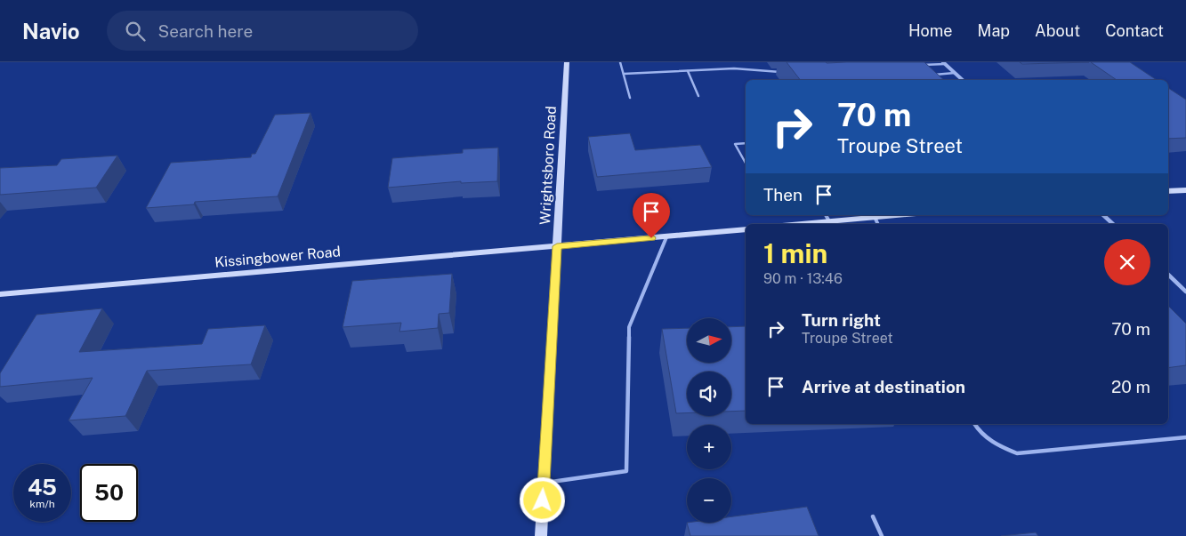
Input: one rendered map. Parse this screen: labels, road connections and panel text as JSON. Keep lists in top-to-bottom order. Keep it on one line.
{"streets":{"street":["Wrightsboro Road","Kissingbower Road"]},"crossings":[["Wrightsboro Road","Kissingbower Road"]],"north":"right","page":{"header":"Navio","search":"Search here","nav":["Home","Map","About","Contact"],"turn":["70 m","Troupe Street"],"then":"Then","heading":["1 min","90 m · 13:46"],"list":[{"name":"Turn right","note":"Troupe Street","value":"70 m"},{"name":"Arrive at destination","value":"20 m"}],"map_buttons":["+","−"],"speed":"45 km/h","limit":"50"}}
